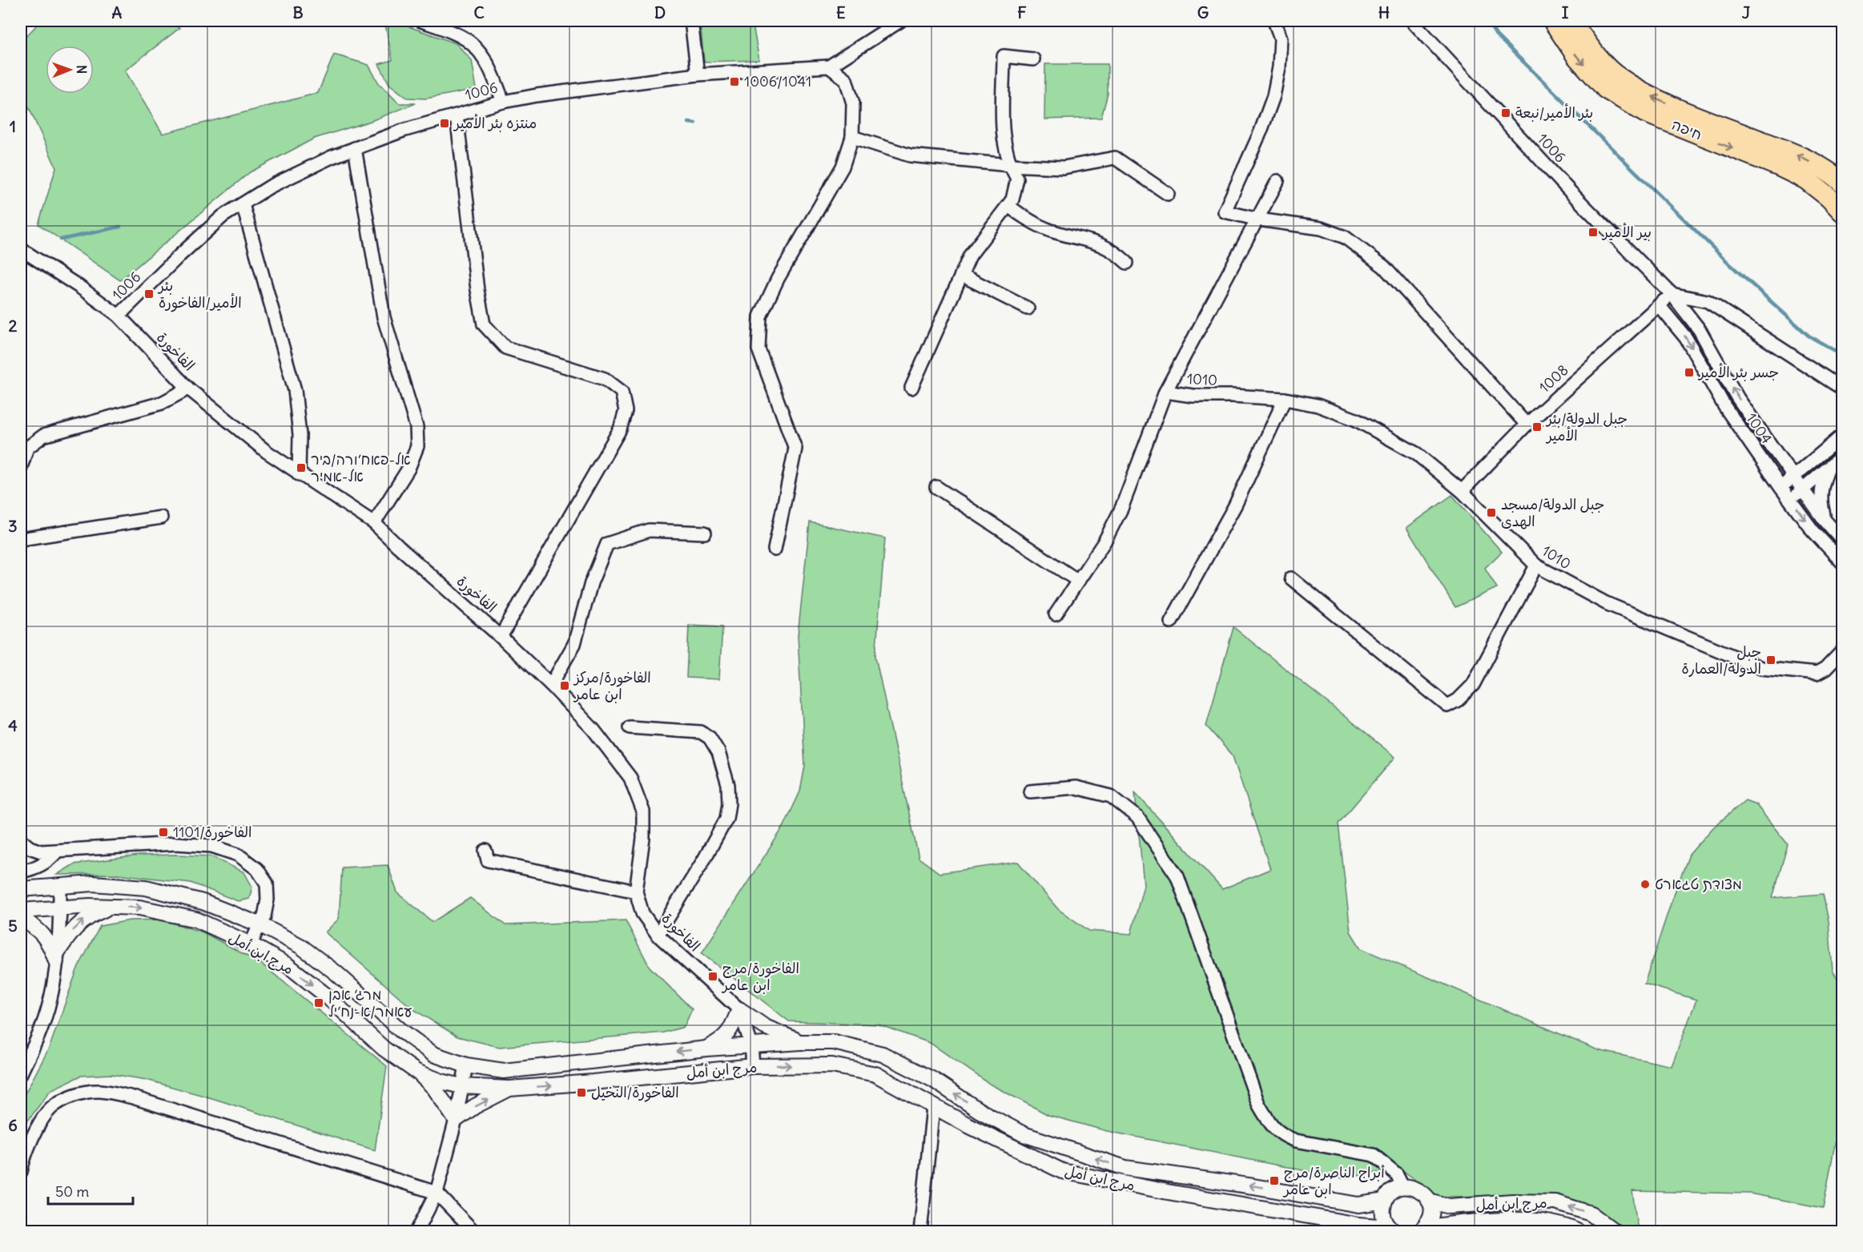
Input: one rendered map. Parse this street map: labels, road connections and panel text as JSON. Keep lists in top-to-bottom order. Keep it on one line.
{"streets":{"highway":["חיפה"],"street":["1006","الفاخورة","1008","1010","1004","مرج ابن أمل"]},"crossings":[["1006","الفاخورة"],["1006","1008"],["1006","1004"],["الفاخورة","مرج ابن أمل"],["1008","1010"],["1008","1004"]],"places":{"transit":["1006/1041","بئر الأمير/نبعة","منتزه بئر الأمير","بير الأمير","بئر الأمير/الفاخورة","جسر بئر الأمير","جبل الدولة/بئر الأمير","אל-פאח׳ורה/ביר אל-אמיר","جبل الدولة/مسجد الهدى","جبل الدولة/العمارة","الفاخورة/مركز ابن عامر","الفاخورة/1101","الفاخورة/مرج ابن عامر","מרג׳ אבן עאמר/א-נח׳יל","الفاخورة/النخيل","أبراج الناصرة/مرج ابن عامر"],"other":["מצודת טגארט"]},"scale_bar":"50 m","north":"right","grid":{"columns":["A","B","C","D","E","F","G","H","I","J"],"rows":["1","2","3","4","5","6"]}}
